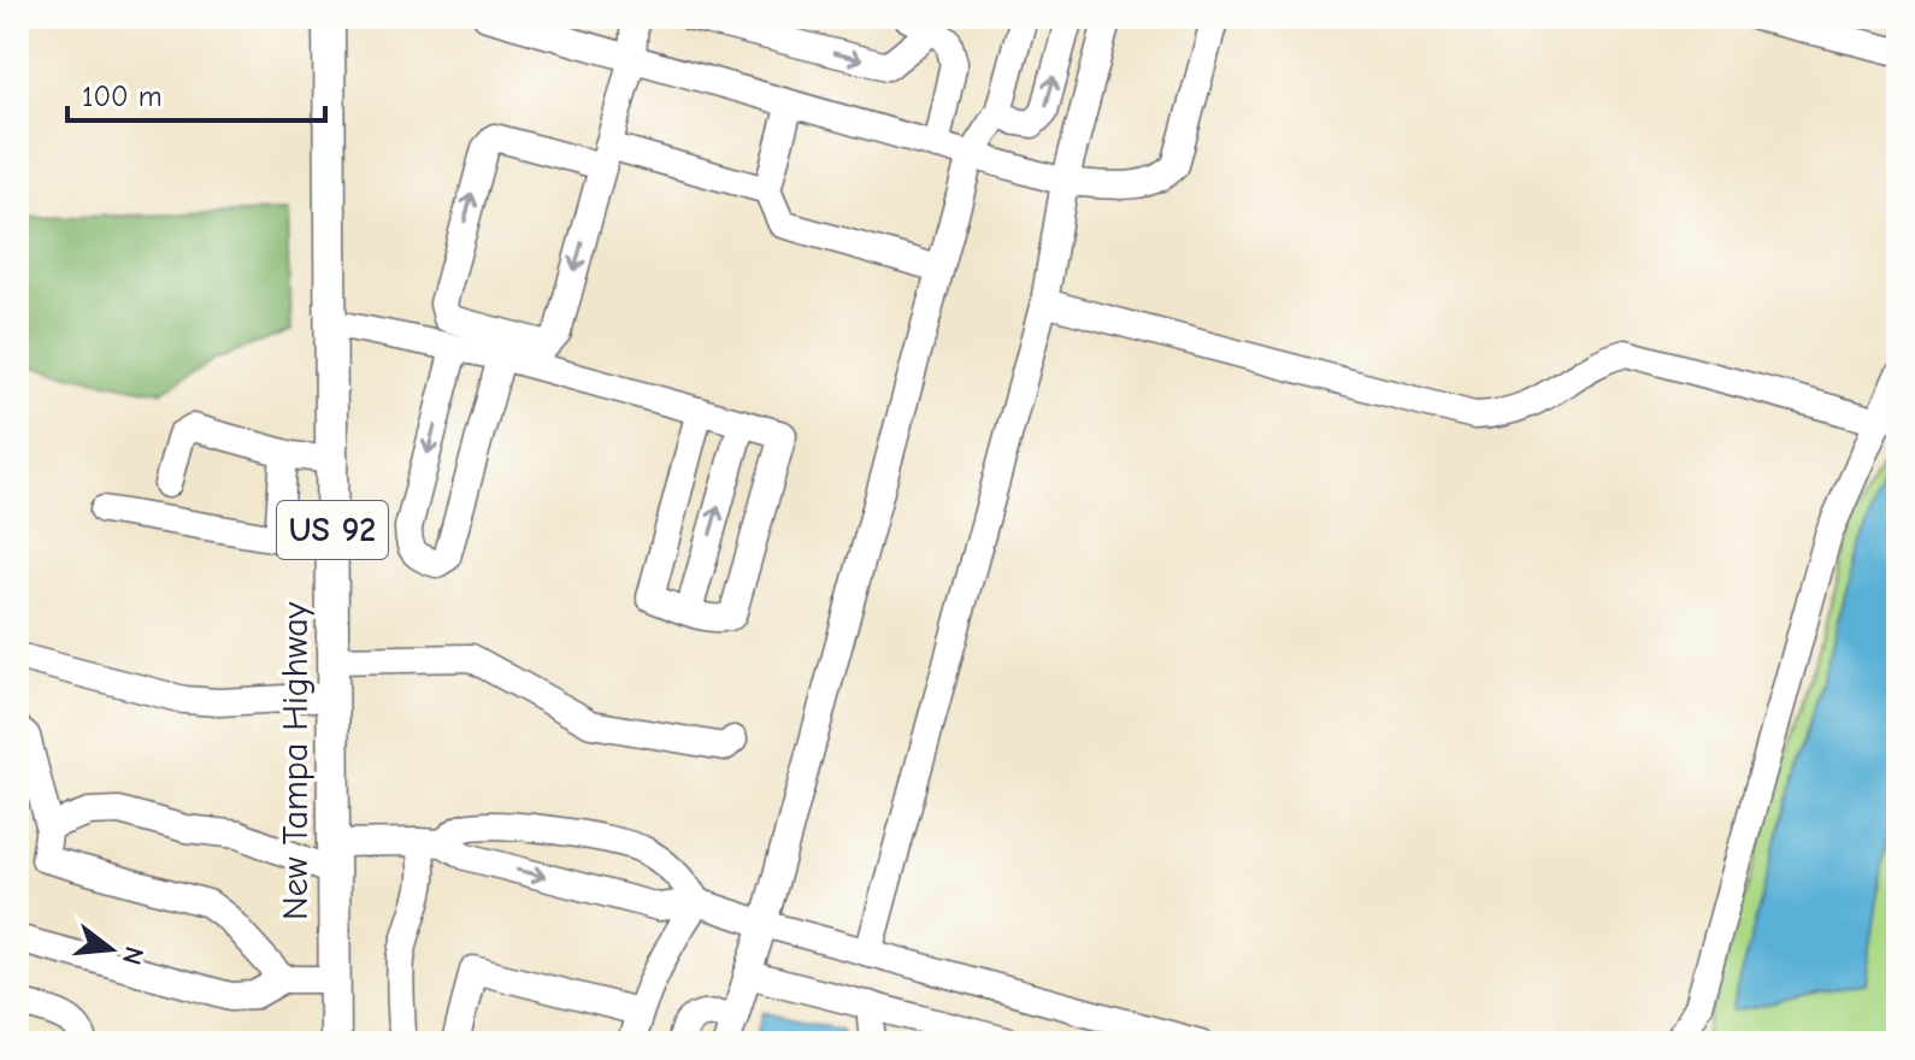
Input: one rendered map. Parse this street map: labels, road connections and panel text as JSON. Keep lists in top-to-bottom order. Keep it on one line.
{"streets":{"main road":["US 92","New Tampa Highway"]},"scale_bar":"100 m","north":"right"}
